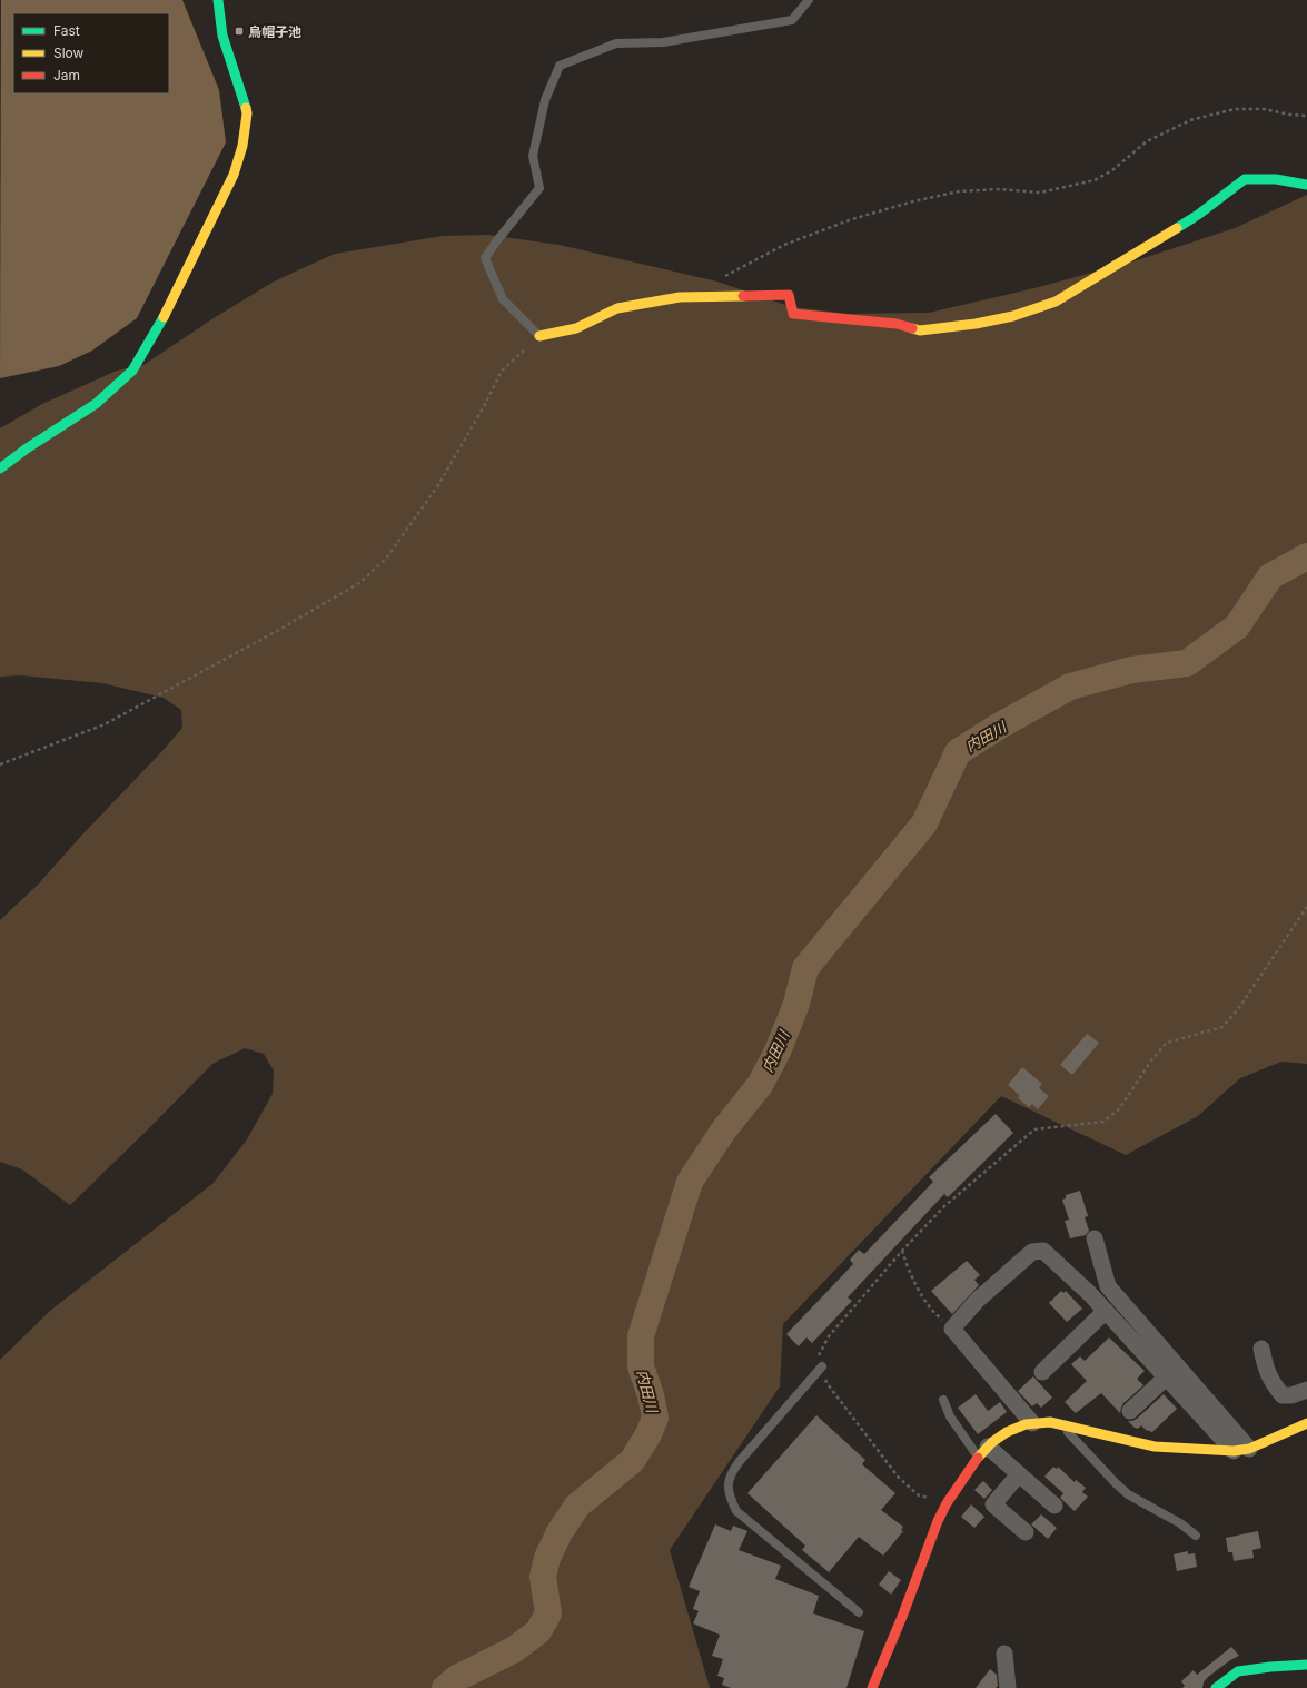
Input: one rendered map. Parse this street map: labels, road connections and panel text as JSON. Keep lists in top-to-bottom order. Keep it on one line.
{"water":["内田川"],"places":{"transit":["烏帽子池"]},"legend":["Fast","Slow","Jam"]}
